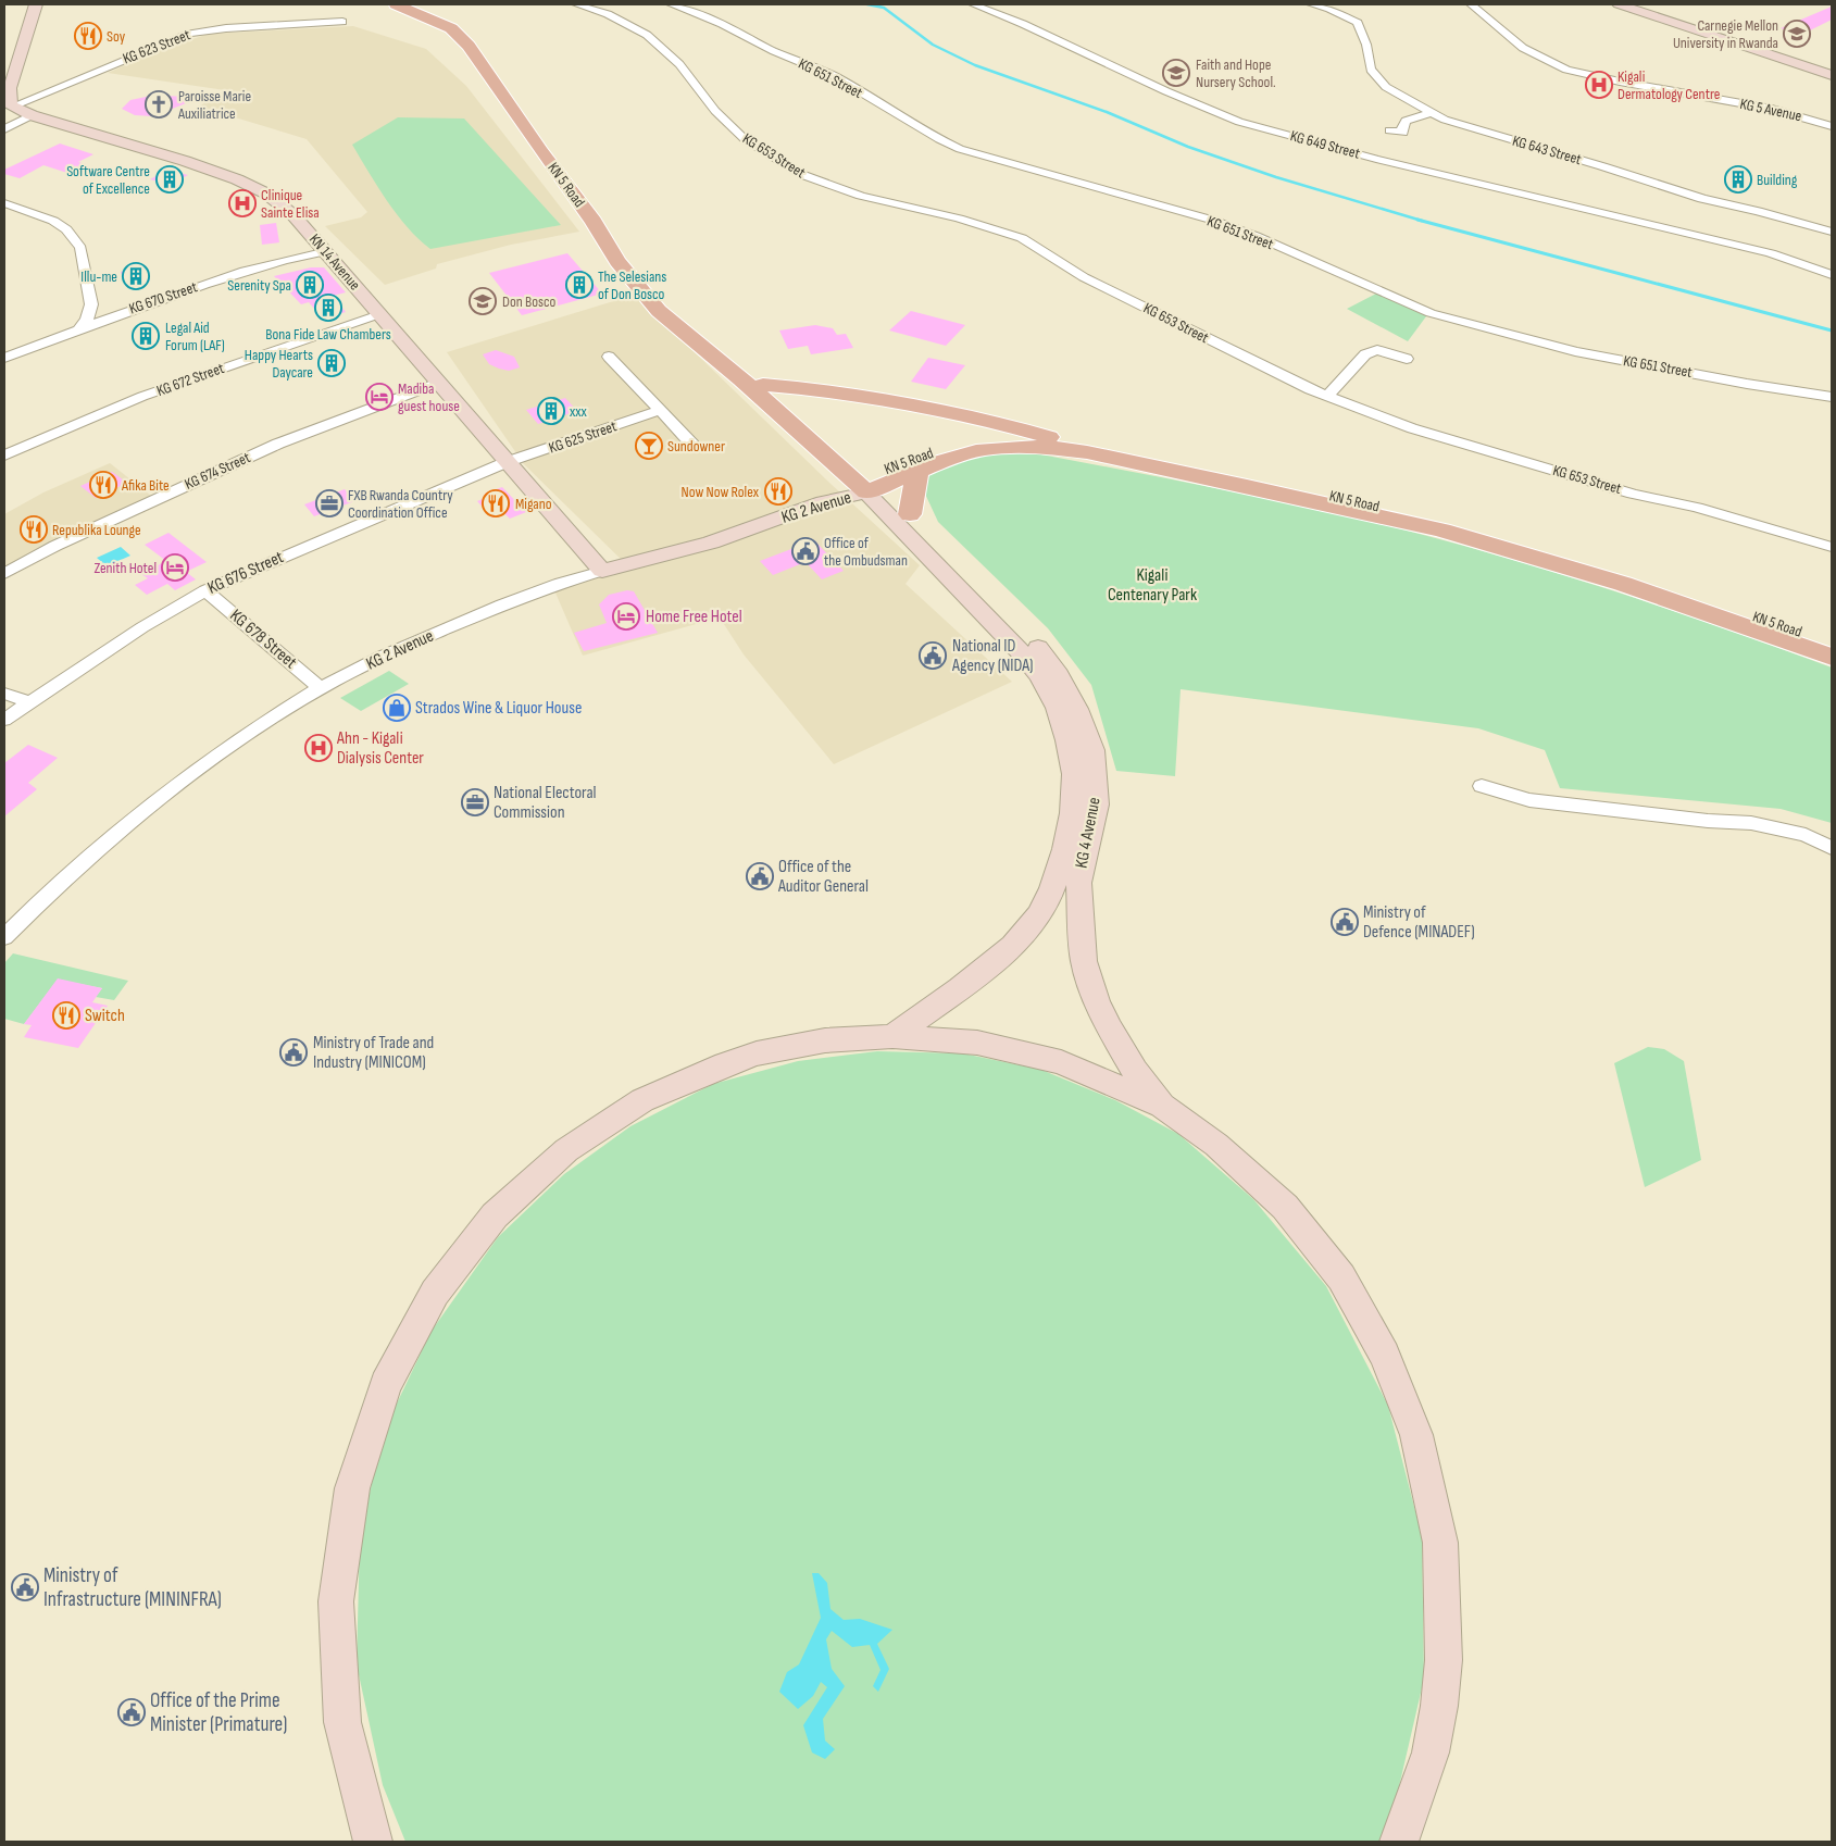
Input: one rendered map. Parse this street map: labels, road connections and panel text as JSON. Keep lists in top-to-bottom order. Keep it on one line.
{"streets":{"main road":["KN 5 Road","KN 14 Avenue","KG 2 Avenue","KG 4 Avenue"],"street":["KG 623 Street","KG 651 Street","KG 5 Avenue","KG 649 Street","KG 643 Street","KG 653 Street","KG 670 Street","KG 672 Street","KG 625 Street","KG 674 Street","KG 676 Street","KG 678 Street"]},"crossings":[["KG 623 Street","KN 14 Avenue"],["KN 5 Road","KG 2 Avenue"],["KN 5 Road","KG 4 Avenue"],["KN 14 Avenue","KG 670 Street"],["KN 14 Avenue","KG 672 Street"],["KN 14 Avenue","KG 625 Street"],["KN 14 Avenue","KG 674 Street"],["KN 14 Avenue","KG 2 Avenue"],["KN 14 Avenue","KG 676 Street"],["KG 625 Street","KG 676 Street"],["KG 2 Avenue","KG 678 Street"],["KG 2 Avenue","KG 4 Avenue"],["KG 676 Street","KG 678 Street"]],"parks":["Kigali Centenary Park"],"places":{"school or university":["Carnegie Mellon University in Rwanda","Faith and Hope Nursery School.","Don Bosco"],"restaurant":["Soy","Afika Bite","Now Now Rolex","Migano","Republika Lounge","Switch"],"hospital":["Kigali Dermatology Centre","Clinique Sainte Elisa","Ahn - Kigali Dialysis Center"],"church":["Paroisse Marie Auxiliatrice"],"building":["Software Centre of Excellence","Building","Illu-me","Serenity Spa","The Selesians of Don Bosco","Bona Fide Law Chambers","Legal Aid Forum (LAF)","Happy Hearts Daycare","xxx"],"hotel":["Madiba guest house","Zenith Hotel","Home Free Hotel"],"bar":["Sundowner"],"office":["FXB Rwanda Country Coordination Office","National Electoral Commission"],"public building":["Office of the Ombudsman","National ID Agency (NIDA)","Office of the Auditor General","Ministry of Defence (MINADEF)","Ministry of Trade and Industry (MINICOM)","Ministry of Infrastructure (MININFRA)","Office of the Prime Minister (Primature)"],"shop":["Strados Wine & Liquor House"]}}
